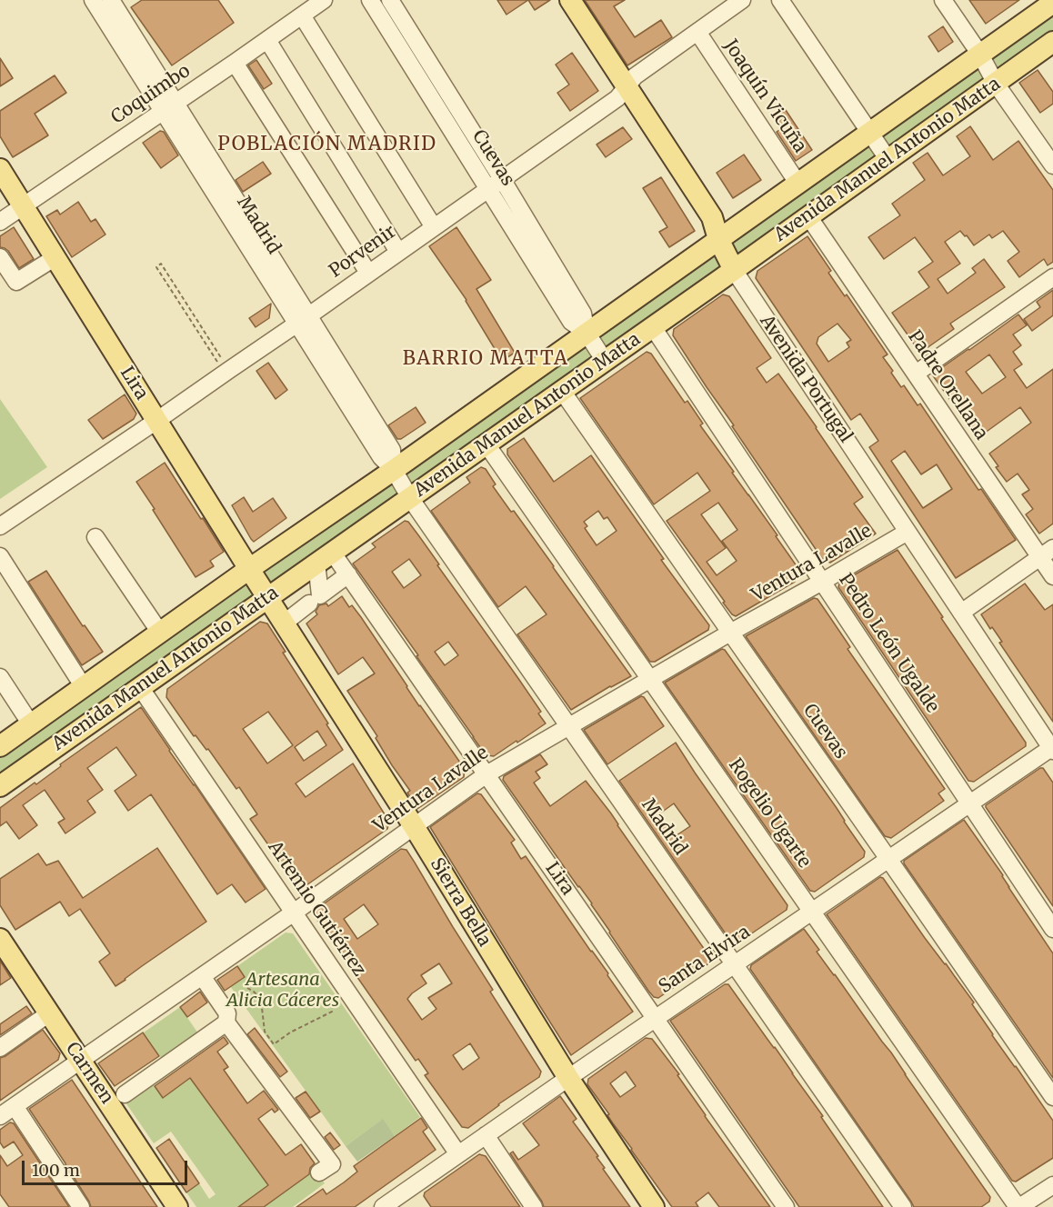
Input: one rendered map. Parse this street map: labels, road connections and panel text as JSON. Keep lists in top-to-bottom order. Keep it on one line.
{"streets":{"main road":["Avenida Manuel Antonio Matta","Avenida Portugal","Lira","Sierra Bella","Carmen"],"street":["Coquimbo","Joaquín Vicuña","Cuevas","Madrid","Porvenir","Padre Orellana","Ventura Lavalle","Pedro León Ugalde","Rogelio Ugarte","Artemio Gutiérrez","Santa Elvira"]},"crossings":[["Coquimbo","Madrid"],["Coquimbo","Lira"],["Joaquín Vicuña","Avenida Manuel Antonio Matta"],["Joaquín Vicuña","Porvenir"],["Cuevas","Avenida Manuel Antonio Matta"],["Cuevas","Porvenir"],["Cuevas","Ventura Lavalle"],["Cuevas","Santa Elvira"],["Avenida Manuel Antonio Matta","Madrid"],["Avenida Manuel Antonio Matta","Avenida Portugal"],["Avenida Manuel Antonio Matta","Lira"],["Avenida Manuel Antonio Matta","Padre Orellana"],["Avenida Manuel Antonio Matta","Pedro León Ugalde"],["Avenida Manuel Antonio Matta","Rogelio Ugarte"],["Avenida Manuel Antonio Matta","Sierra Bella"],["Avenida Manuel Antonio Matta","Artemio Gutiérrez"],["Madrid","Porvenir"],["Madrid","Ventura Lavalle"],["Madrid","Santa Elvira"],["Porvenir","Avenida Portugal"],["Porvenir","Lira"],["Avenida Portugal","Ventura Lavalle"],["Avenida Portugal","Santa Elvira"],["Lira","Ventura Lavalle"],["Lira","Sierra Bella"],["Lira","Santa Elvira"],["Ventura Lavalle","Pedro León Ugalde"],["Ventura Lavalle","Rogelio Ugarte"],["Ventura Lavalle","Sierra Bella"],["Ventura Lavalle","Artemio Gutiérrez"],["Ventura Lavalle","Carmen"],["Pedro León Ugalde","Santa Elvira"],["Rogelio Ugarte","Santa Elvira"],["Sierra Bella","Santa Elvira"],["Artemio Gutiérrez","Santa Elvira"]],"districts":["POBLACIÓN MADRID","BARRIO MATTA"],"parks":["Artesana Alicia Cáceres"],"scale_bar":"100 m"}
